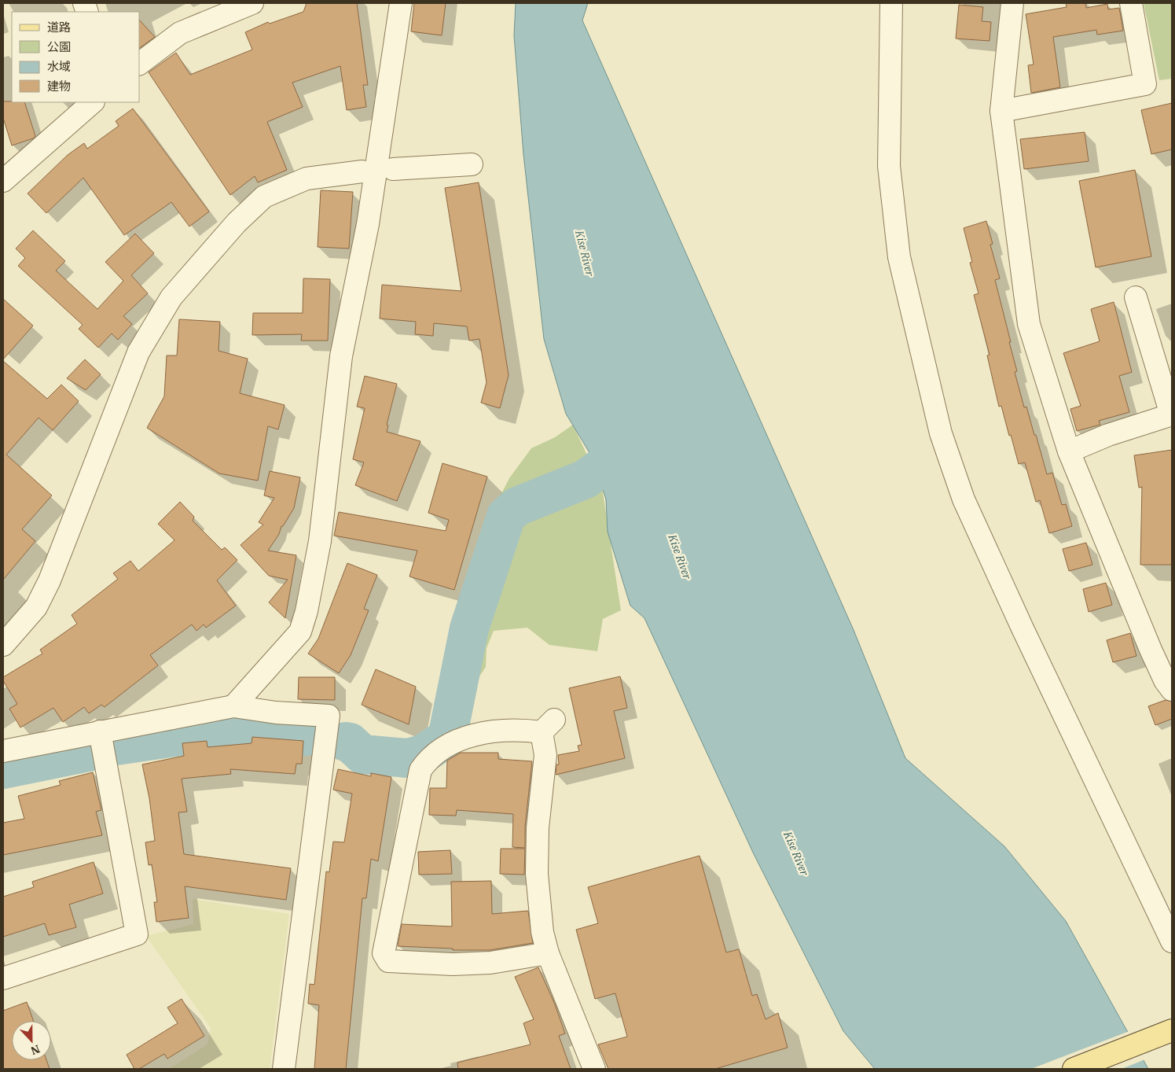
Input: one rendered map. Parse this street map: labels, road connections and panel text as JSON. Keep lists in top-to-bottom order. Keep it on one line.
{"water":["Kise River"],"legend":["道路","公園","水域","建物"],"north":"bottom"}
